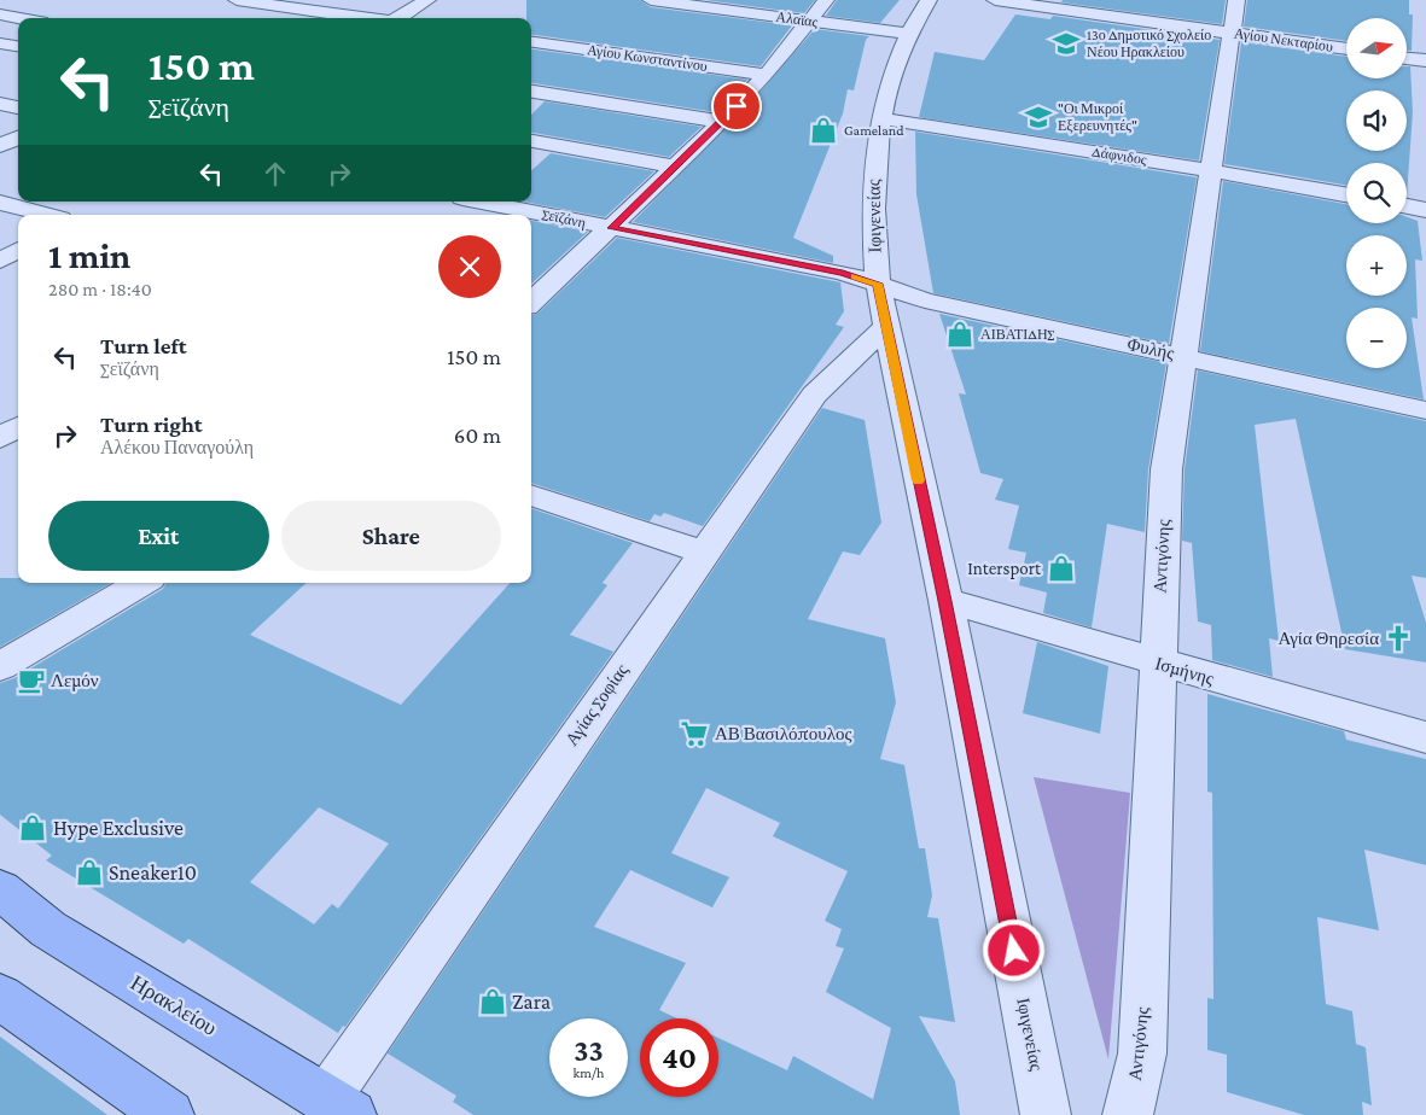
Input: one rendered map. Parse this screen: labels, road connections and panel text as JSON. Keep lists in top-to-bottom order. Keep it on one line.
{"streets":{"main road":["Ηρακλείου"],"street":["Αλαϊας","Αγίου Νεκταρίου","Αγίου Κωνσταντίνου","Δάφνιδος","Ιφιγενείας","Σεϊζάνη","Φυλής","Αντιγόνης","Ισμήνης","Αγίας Σοφίας"]},"crossings":[["Αλαϊας","Ιφιγενείας"],["Αγίου Νεκταρίου","Αντιγόνης"],["Δάφνιδος","Ιφιγενείας"],["Δάφνιδος","Αντιγόνης"],["Ιφιγενείας","Σεϊζάνη"],["Ιφιγενείας","Φυλής"],["Ιφιγενείας","Ισμήνης"],["Ιφιγενείας","Αγίας Σοφίας"],["Σεϊζάνη","Φυλής"],["Φυλής","Αντιγόνης"],["Αντιγόνης","Ισμήνης"],["Αγίας Σοφίας","Ηρακλείου"]],"places":{"school or university":["13ο Δημοτικό Σχολείο Νέου Ηρακλείου","\"Οι Μικροί Εξερευνητές\""],"shop":["Gameland","ΑΙΒΑΤΙΔΗΣ","Intersport","Hype Exclusive","Sneaker10","Zara"],"church":["Αγία Θηρεσία"],"cafe":["Λεμόν"],"supermarket":["ΑΒ Βασιλόπουλος"]},"north":"right","page":{"map_buttons":["+","−"],"turn":["150 m","Σεϊζάνη"],"heading":["1 min","280 m · 18:40"],"list":[{"name":"Turn left","note":"Σεϊζάνη","value":"150 m"},{"name":"Turn right","note":"Αλέκου Παναγούλη","value":"60 m"}],"buttons":["Exit","Share"],"speed":"33 km/h","limit":"40"}}
